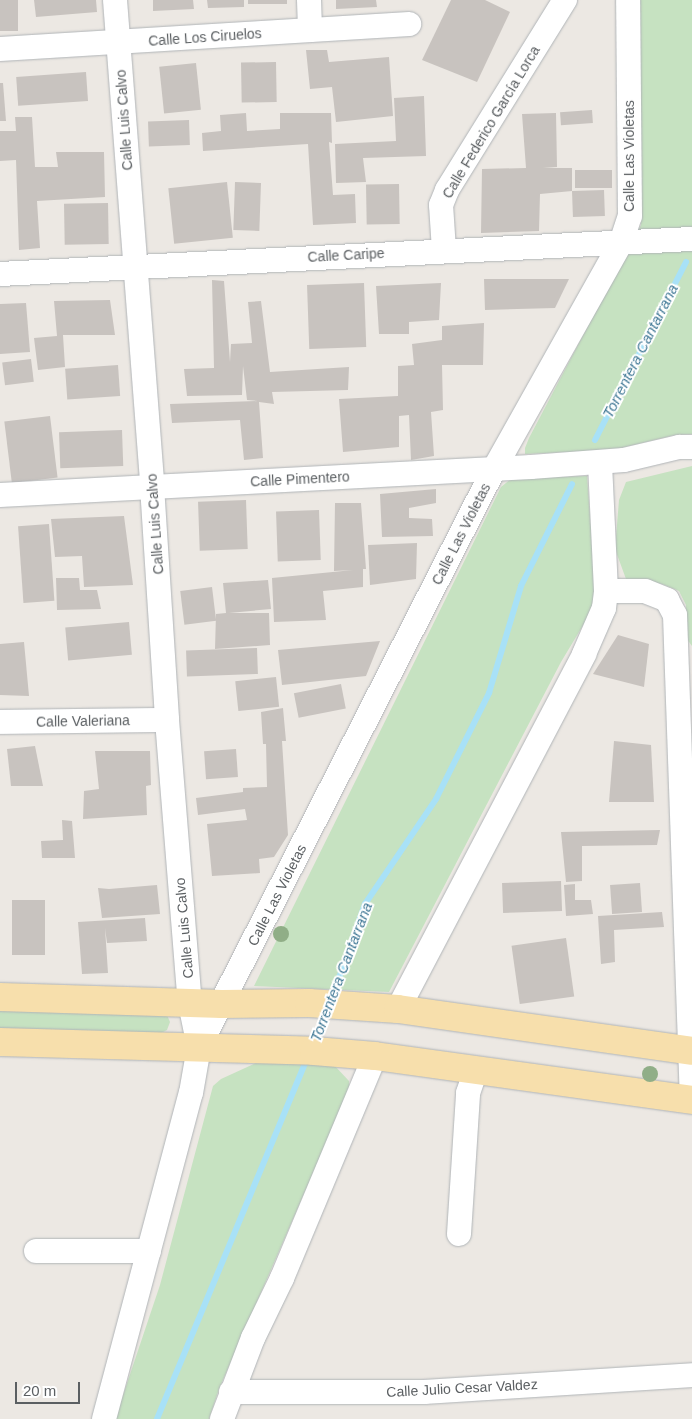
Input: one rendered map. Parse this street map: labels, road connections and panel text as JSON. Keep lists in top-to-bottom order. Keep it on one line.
{"streets":{"street":["Calle Los Ciruelos","Calle Luis Calvo","Calle Federico García Lorca","Calle Las Violetas","Calle Caripe","Calle Pimentero","Calle Valeriana","Calle Julio Cesar Valdez"]},"crossings":[["Calle Los Ciruelos","Calle Luis Calvo"],["Calle Luis Calvo","Calle Las Violetas"],["Calle Luis Calvo","Calle Caripe"],["Calle Luis Calvo","Calle Pimentero"],["Calle Luis Calvo","Calle Valeriana"],["Calle Federico García Lorca","Calle Caripe"],["Calle Las Violetas","Calle Caripe"],["Calle Las Violetas","Calle Pimentero"]],"water":["Torrentera Cantarrana"],"scale_bar":"20 m"}
